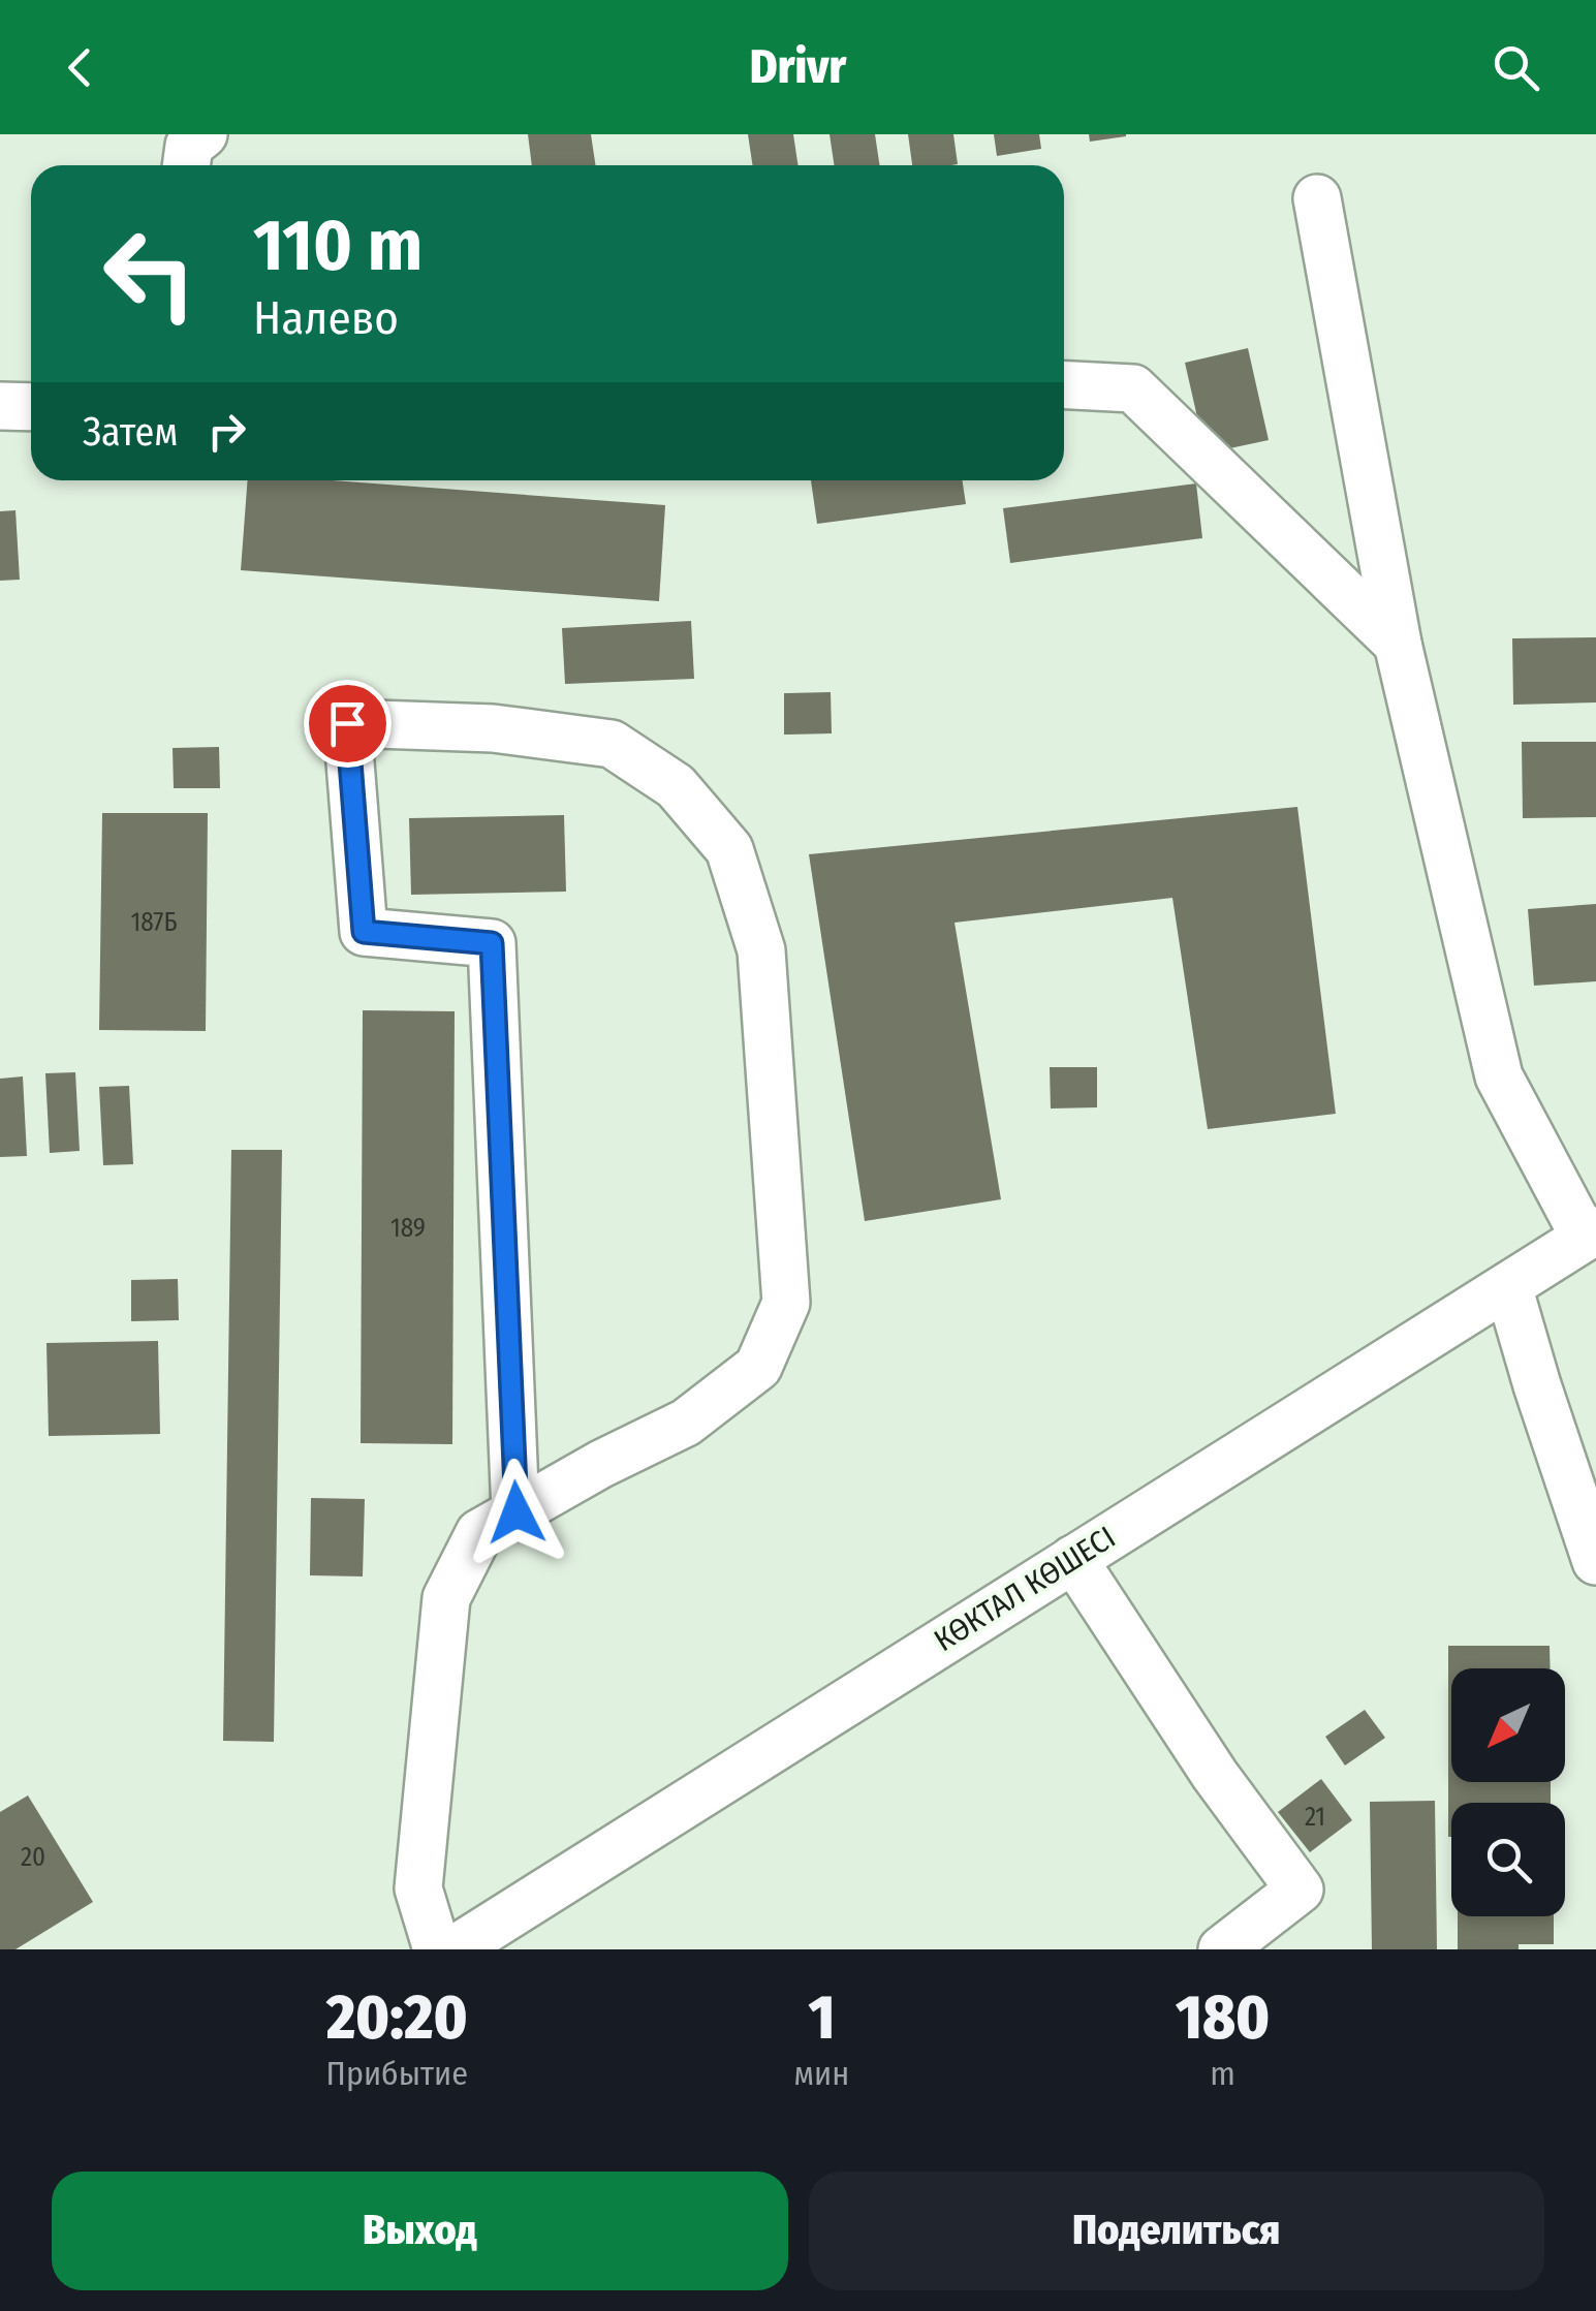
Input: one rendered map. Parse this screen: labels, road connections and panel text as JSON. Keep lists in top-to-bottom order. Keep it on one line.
{"streets":{"street":["КӨКТАЛ КӨШЕСІ"]},"house_numbers":["187Б","189","21","20"],"north":"bottom left","page":{"header":"Drivr","turn":["110 m","Налево"],"then":"Затем","eta":["20:20","Прибытие","1","мин","180","m"],"buttons":["Выход","Поделиться"]}}
